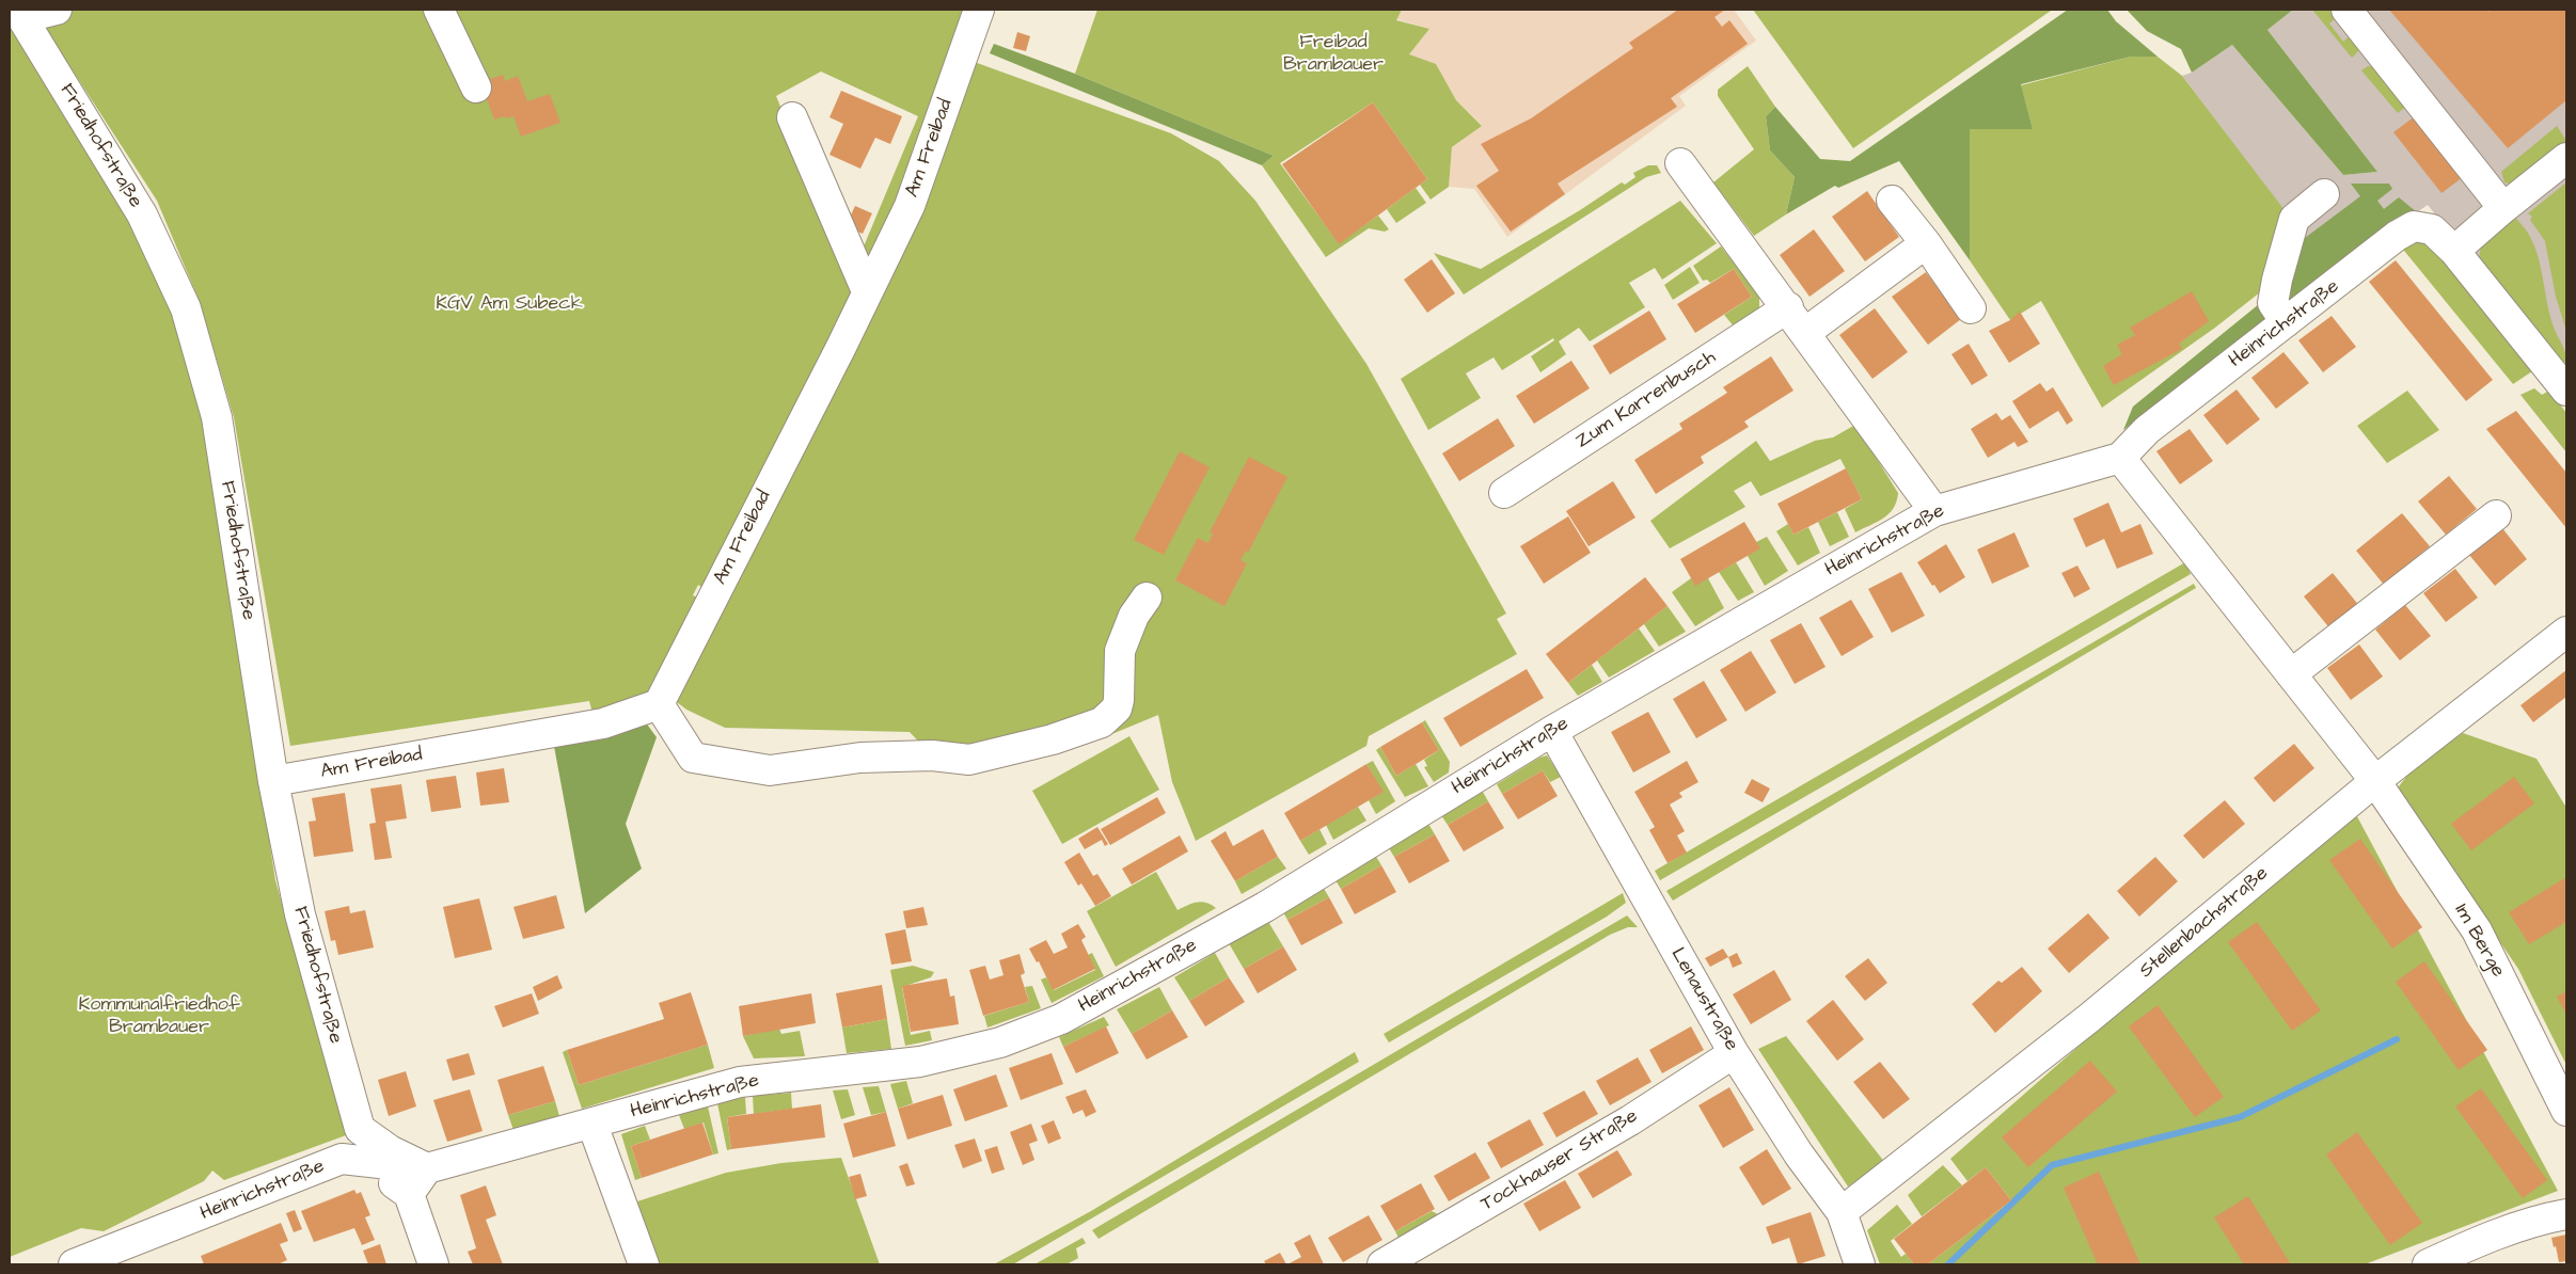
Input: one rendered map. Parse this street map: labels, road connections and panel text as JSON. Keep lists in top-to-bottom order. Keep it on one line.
{"streets":{"street":["Friedhofstraße","Am Freibad","Heinrichstraße","Zum Karrenbusch","Stellenbachstraße","Im Berge","Lenaustraße","Tockhauser Straße"]},"crossings":[["Friedhofstraße","Am Freibad"],["Heinrichstraße","Lenaustraße"],["Stellenbachstraße","Im Berge"],["Stellenbachstraße","Lenaustraße"],["Lenaustraße","Tockhauser Straße"]],"parks":["Freibad Brambauer","KGV Am Subeck","Kommunalfriedhof Brambauer"]}
